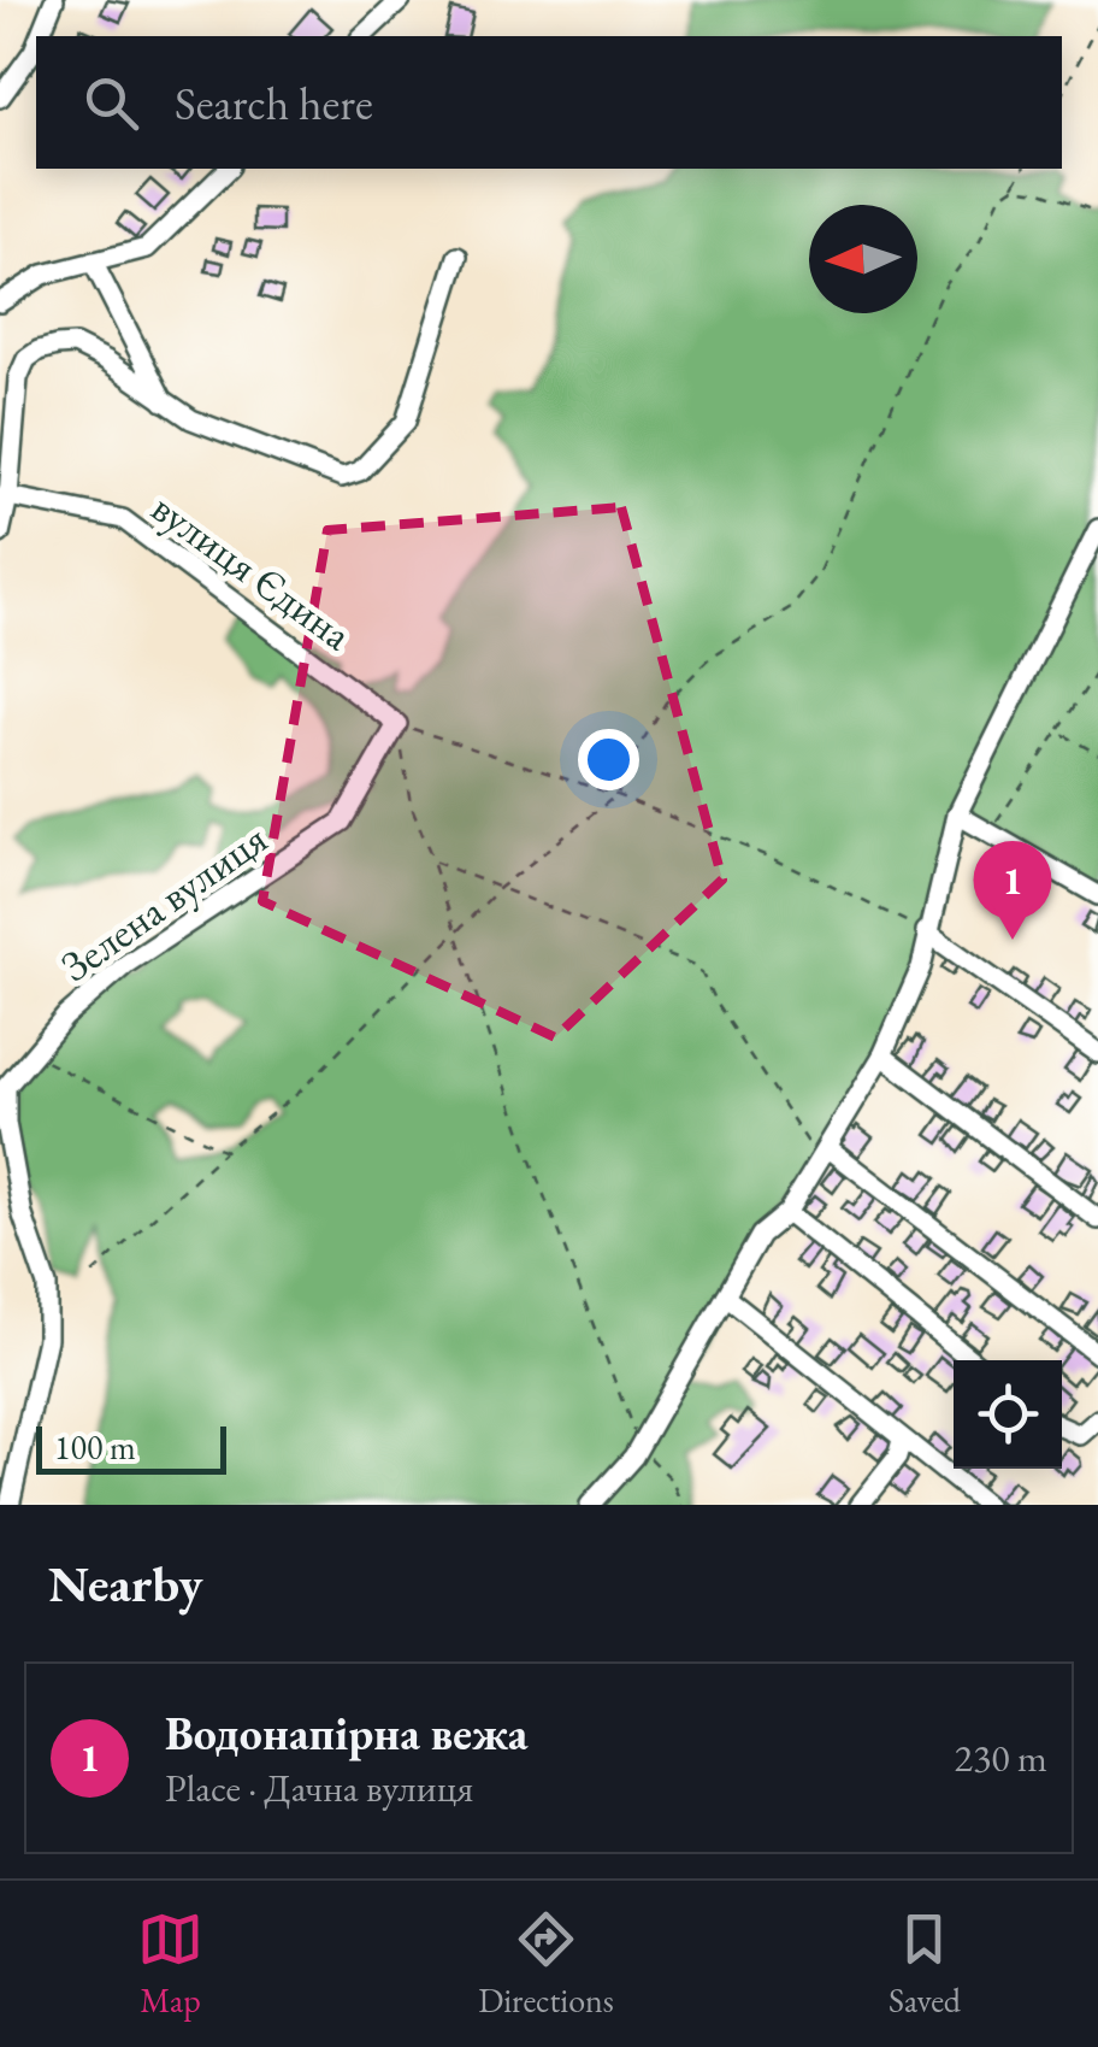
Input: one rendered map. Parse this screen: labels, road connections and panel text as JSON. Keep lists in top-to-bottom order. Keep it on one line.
{"streets":{"street":["вулиця Єдина","Зелена вулиця"]},"crossings":[["вулиця Єдина","Зелена вулиця"]],"scale_bar":"100 m","north":"left","page":{"search":"Search here","pins":"1","scale":"100 m","heading":"Nearby","list":[{"mark":"1","name":"Водонапірна вежа","note":"Place · Дачна вулиця","value":"230 m"}],"nav":["Map","Directions","Saved"]}}
